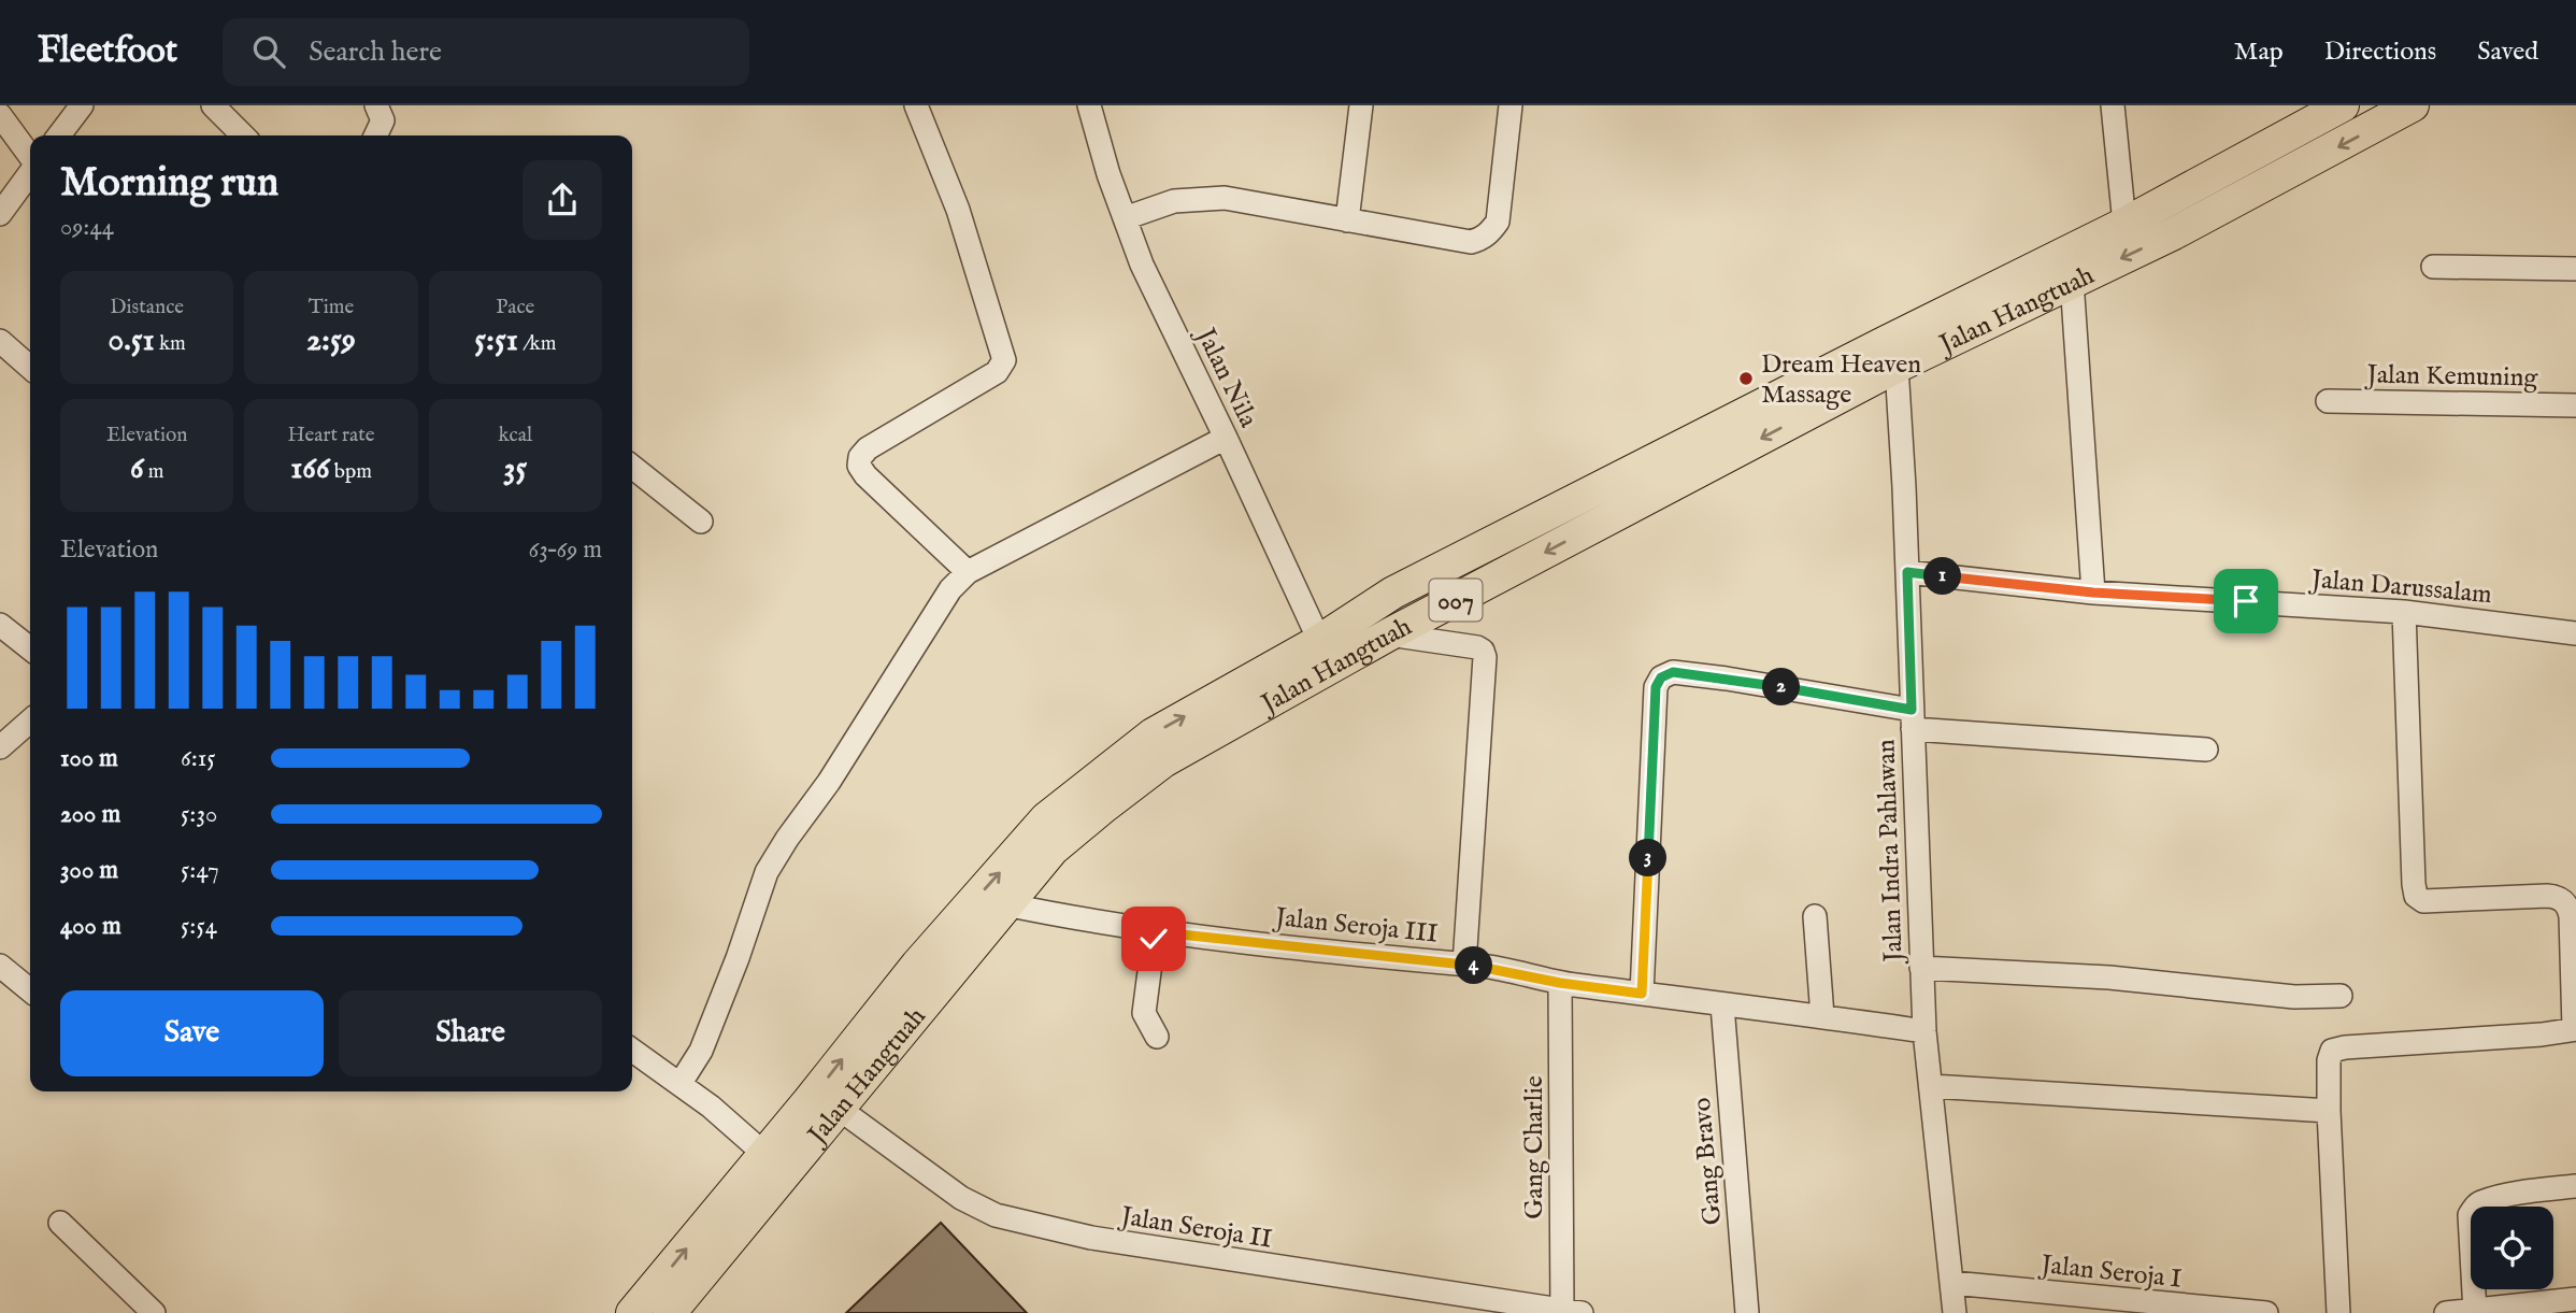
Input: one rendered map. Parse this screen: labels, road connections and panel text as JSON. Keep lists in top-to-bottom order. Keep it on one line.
{"streets":{"highway":["Jalan Hangtuah","007"],"street":["Jalan Kemuning","Jalan Nila","Jalan Darussalam","Jalan Indra Pahlawan","Jalan Seroja III","Gang Charlie","Gang Bravo","Jalan Seroja II","Jalan Seroja I"]},"crossings":[["Jalan Hangtuah","Jalan Nila"],["Jalan Hangtuah","Jalan Indra Pahlawan"],["Jalan Hangtuah","Jalan Seroja III"],["Jalan Hangtuah","Jalan Seroja II"],["Jalan Darussalam","Jalan Indra Pahlawan"],["Jalan Indra Pahlawan","Jalan Seroja III"],["Jalan Indra Pahlawan","Jalan Seroja I"],["Jalan Seroja III","Gang Charlie"],["Jalan Seroja III","Gang Bravo"],["Gang Charlie","Jalan Seroja II"]],"places":["Dream Heaven Massage"],"page":{"header":"Fleetfoot","search":"Search here","nav":["Map","Directions","Saved"],"heading":["Morning run","09:44"],"stats":[["Distance","0.51 km"],["Time","2:59"],["Pace","5:51 /km"],["Elevation","6 m"],["Heart rate","166 bpm"],["kcal","35"]],"chart":["Elevation","63–69 m"],"pins":["1","2","3","4"],"list":[{"name":"100 m","note":"6:15"},{"name":"200 m","note":"5:30"},{"name":"300 m","note":"5:47"},{"name":"400 m","note":"5:54"}],"buttons":["Save","Share"]}}
